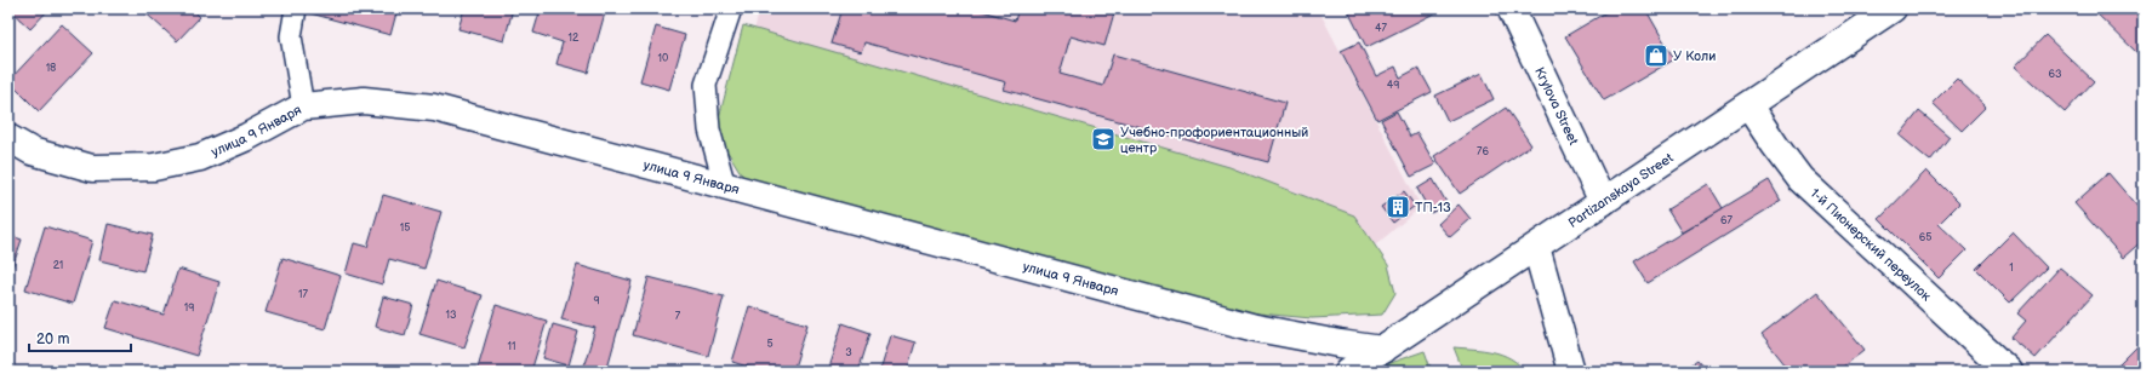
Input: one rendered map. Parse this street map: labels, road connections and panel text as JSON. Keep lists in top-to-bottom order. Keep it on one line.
{"streets":{"street":["Krylova Street","улица 9 Января","Partizanskaya Street","1-й Пионерский переулок"]},"crossings":[["Krylova Street","Partizanskaya Street"],["улица 9 Января","Partizanskaya Street"],["Partizanskaya Street","1-й Пионерский переулок"]],"places":{"shop":["У Коли"],"school or university":["Учебно-профориентационный центр"],"building":["ТП-13"]},"house_numbers":["47","12","10","18","63","49","76","67","15","65","21","1","17","9","19","13","7","5","11","3"],"scale_bar":"20 m"}
